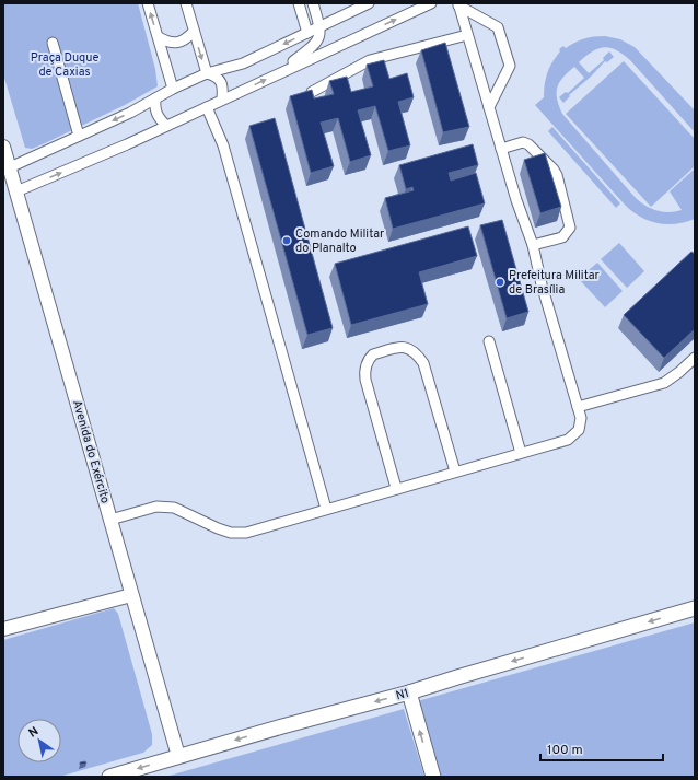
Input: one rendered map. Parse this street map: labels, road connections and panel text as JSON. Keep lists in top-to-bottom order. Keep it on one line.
{"streets":{"highway":["N1"],"main road":["Avenida do Exército"]},"crossings":[["Avenida do Exército","N1"]],"one_way":["N1"],"parks":["Praça Duque de Caxias"],"places":["Comando Militar do Planalto","Prefeitura Militar de Brasília"],"scale_bar":"100 m","north":"top left"}
